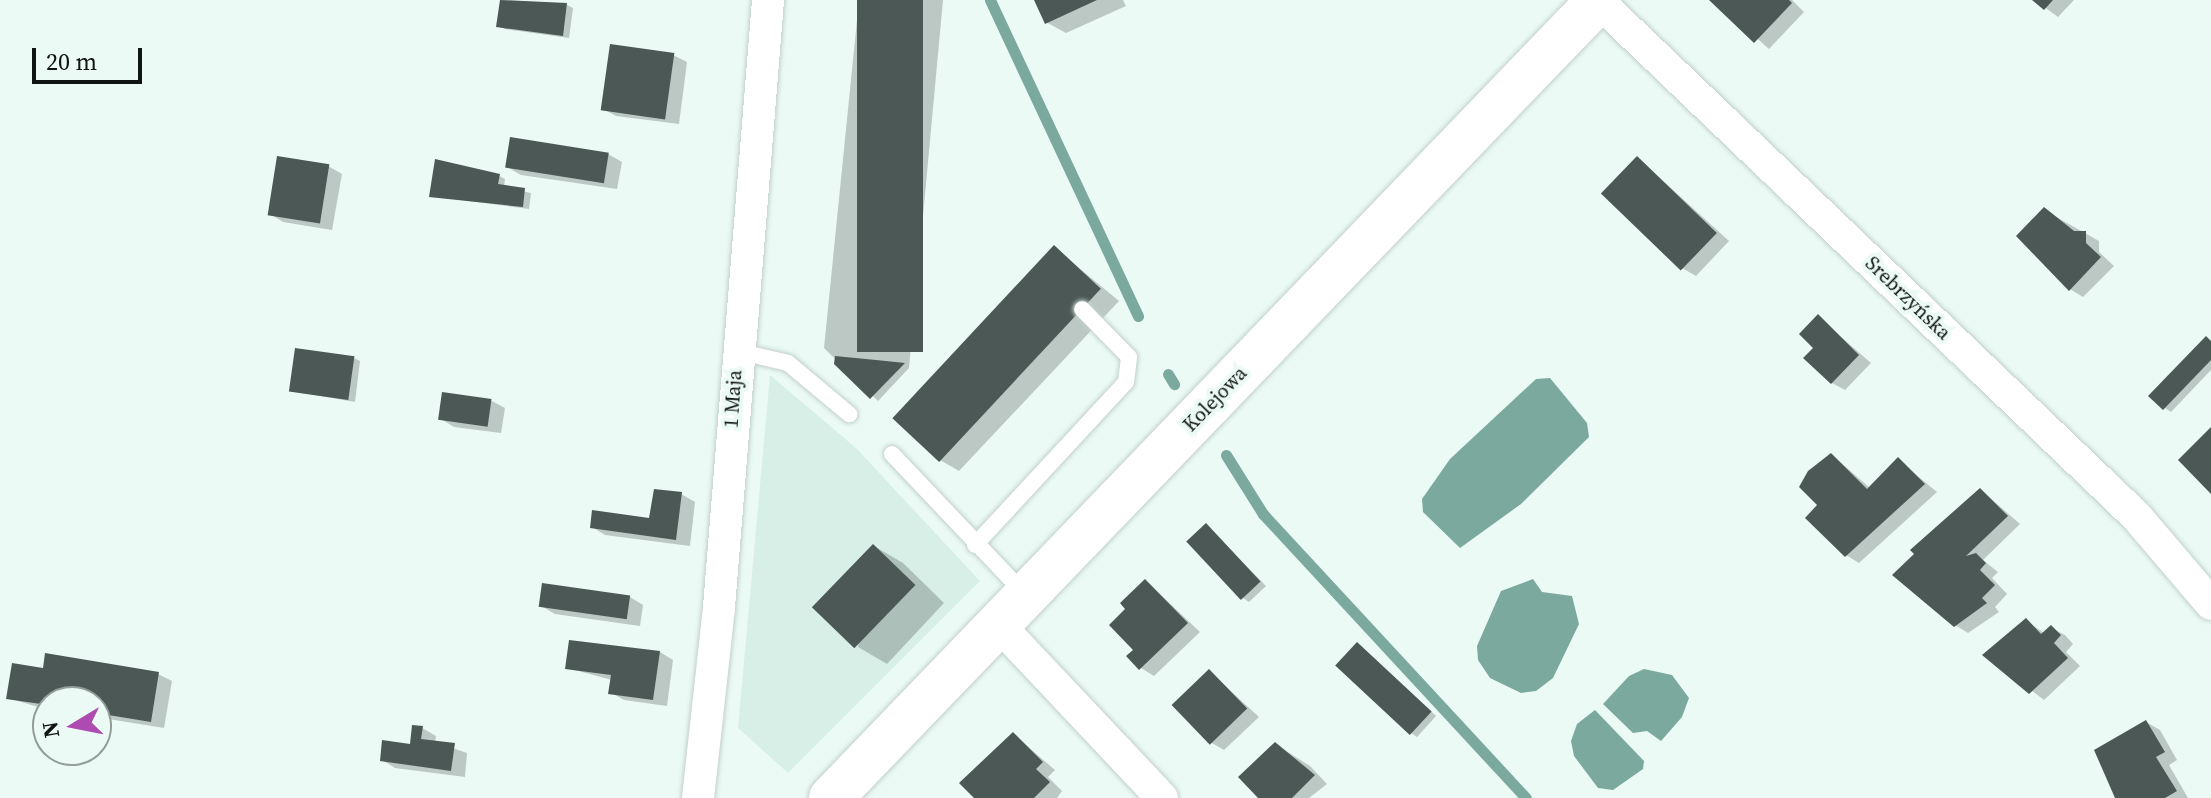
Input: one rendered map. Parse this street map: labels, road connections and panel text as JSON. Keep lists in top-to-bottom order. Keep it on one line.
{"streets":{"street":["Srebrzyńska","1 Maja","Kolejowa"]},"crossings":[["Srebrzyńska","Kolejowa"]],"scale_bar":"20 m","north":"left"}
